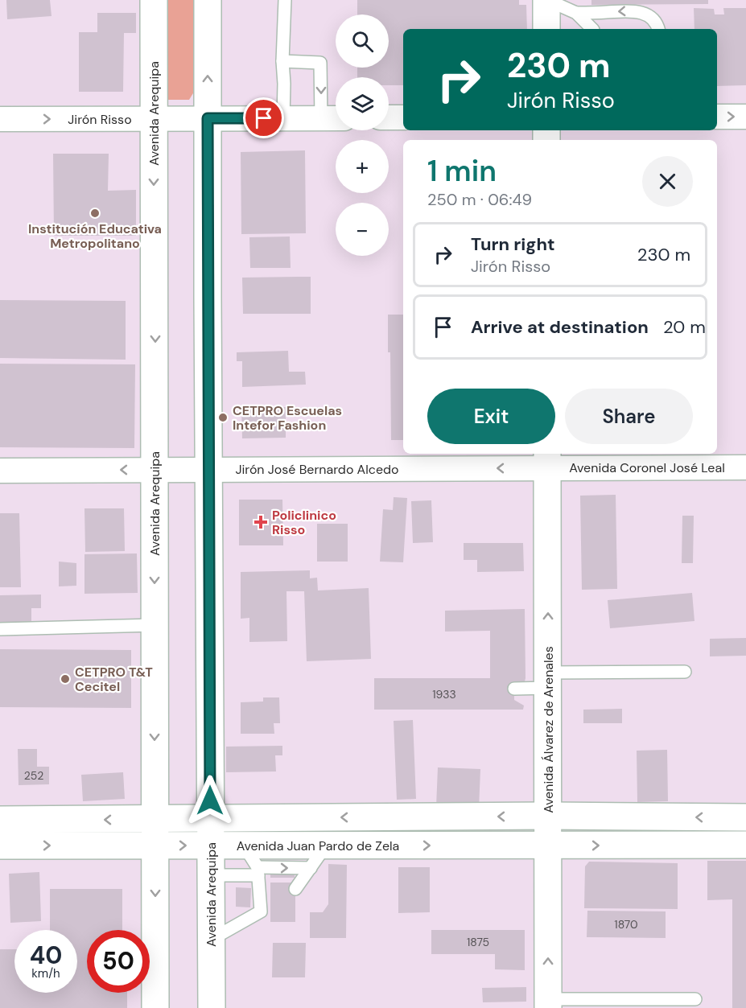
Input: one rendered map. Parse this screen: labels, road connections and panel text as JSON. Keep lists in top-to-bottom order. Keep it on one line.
{"streets":{"main road":["Avenida Arequipa","Avenida Álvarez de Arenales","Avenida Juan Pardo de Zela"],"street":["Jirón Risso","Avenida Coronel José Leal","Jirón José Bernardo Alcedo"]},"crossings":[["Avenida Arequipa","Jirón Risso"],["Avenida Arequipa","Jirón José Bernardo Alcedo"],["Avenida Arequipa","Avenida Juan Pardo de Zela"],["Avenida Coronel José Leal","Jirón José Bernardo Alcedo"],["Avenida Coronel José Leal","Avenida Álvarez de Arenales"],["Jirón José Bernardo Alcedo","Avenida Álvarez de Arenales"],["Avenida Álvarez de Arenales","Avenida Juan Pardo de Zela"]],"one_way":["Jirón Risso","Jirón José Bernardo Alcedo","Avenida Álvarez de Arenales"],"places":{"other":["Institución Educativa Metropolitano","CETPRO Escuelas Intefor Fashion","CETPRO T&T Cecitel"],"health":["Policlinico Risso"]},"house_numbers":["1933","252","1870","1875"],"page":{"map_buttons":["+","−"],"turn":["230 m","Jirón Risso"],"heading":["1 min","250 m · 06:49"],"list":[{"name":"Turn right","note":"Jirón Risso","value":"230 m"},{"name":"Arrive at destination","value":"20 m"}],"buttons":["Exit","Share"],"speed":"40 km/h","limit":"50"}}
